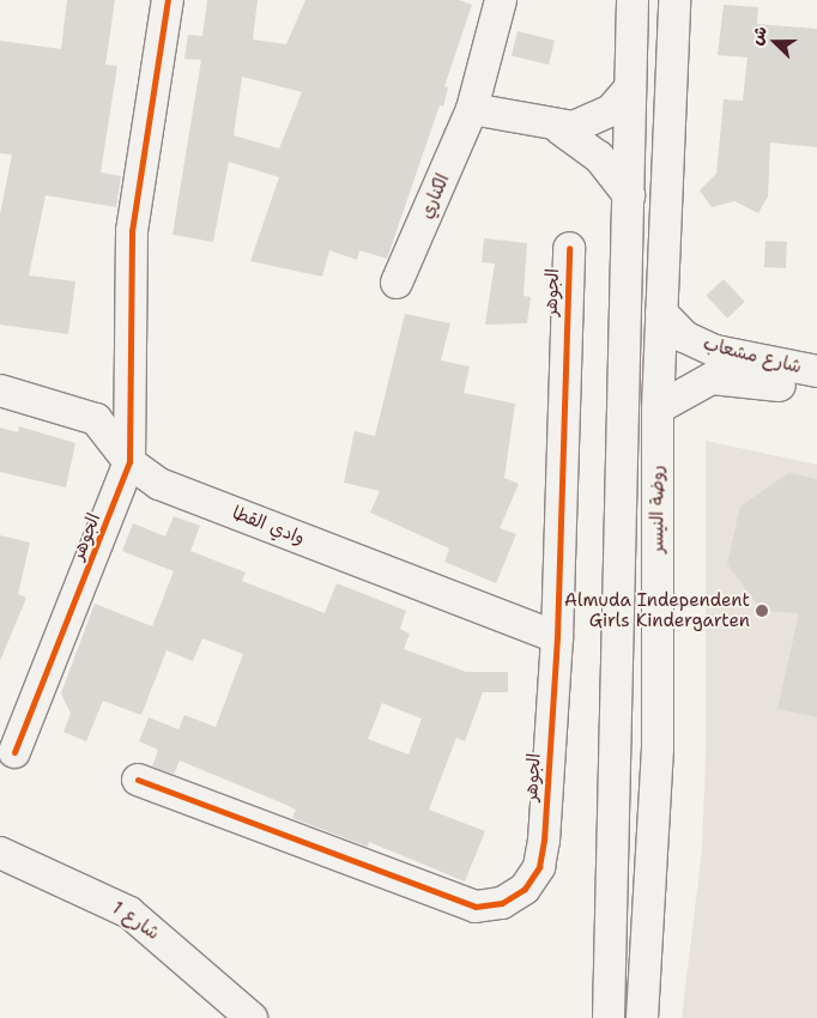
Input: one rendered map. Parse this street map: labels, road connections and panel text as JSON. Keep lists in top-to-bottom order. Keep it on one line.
{"streets":{"street":["الكناري","الجوهر","شارع مشعاب","روضة النيسر","وادي القطا","شارع 1"]},"crossings":[["الجوهر","وادي القطا"],["شارع مشعاب","روضة النيسر"]],"places":["Almuda Independent Girls Kindergarten"],"north":"left"}
